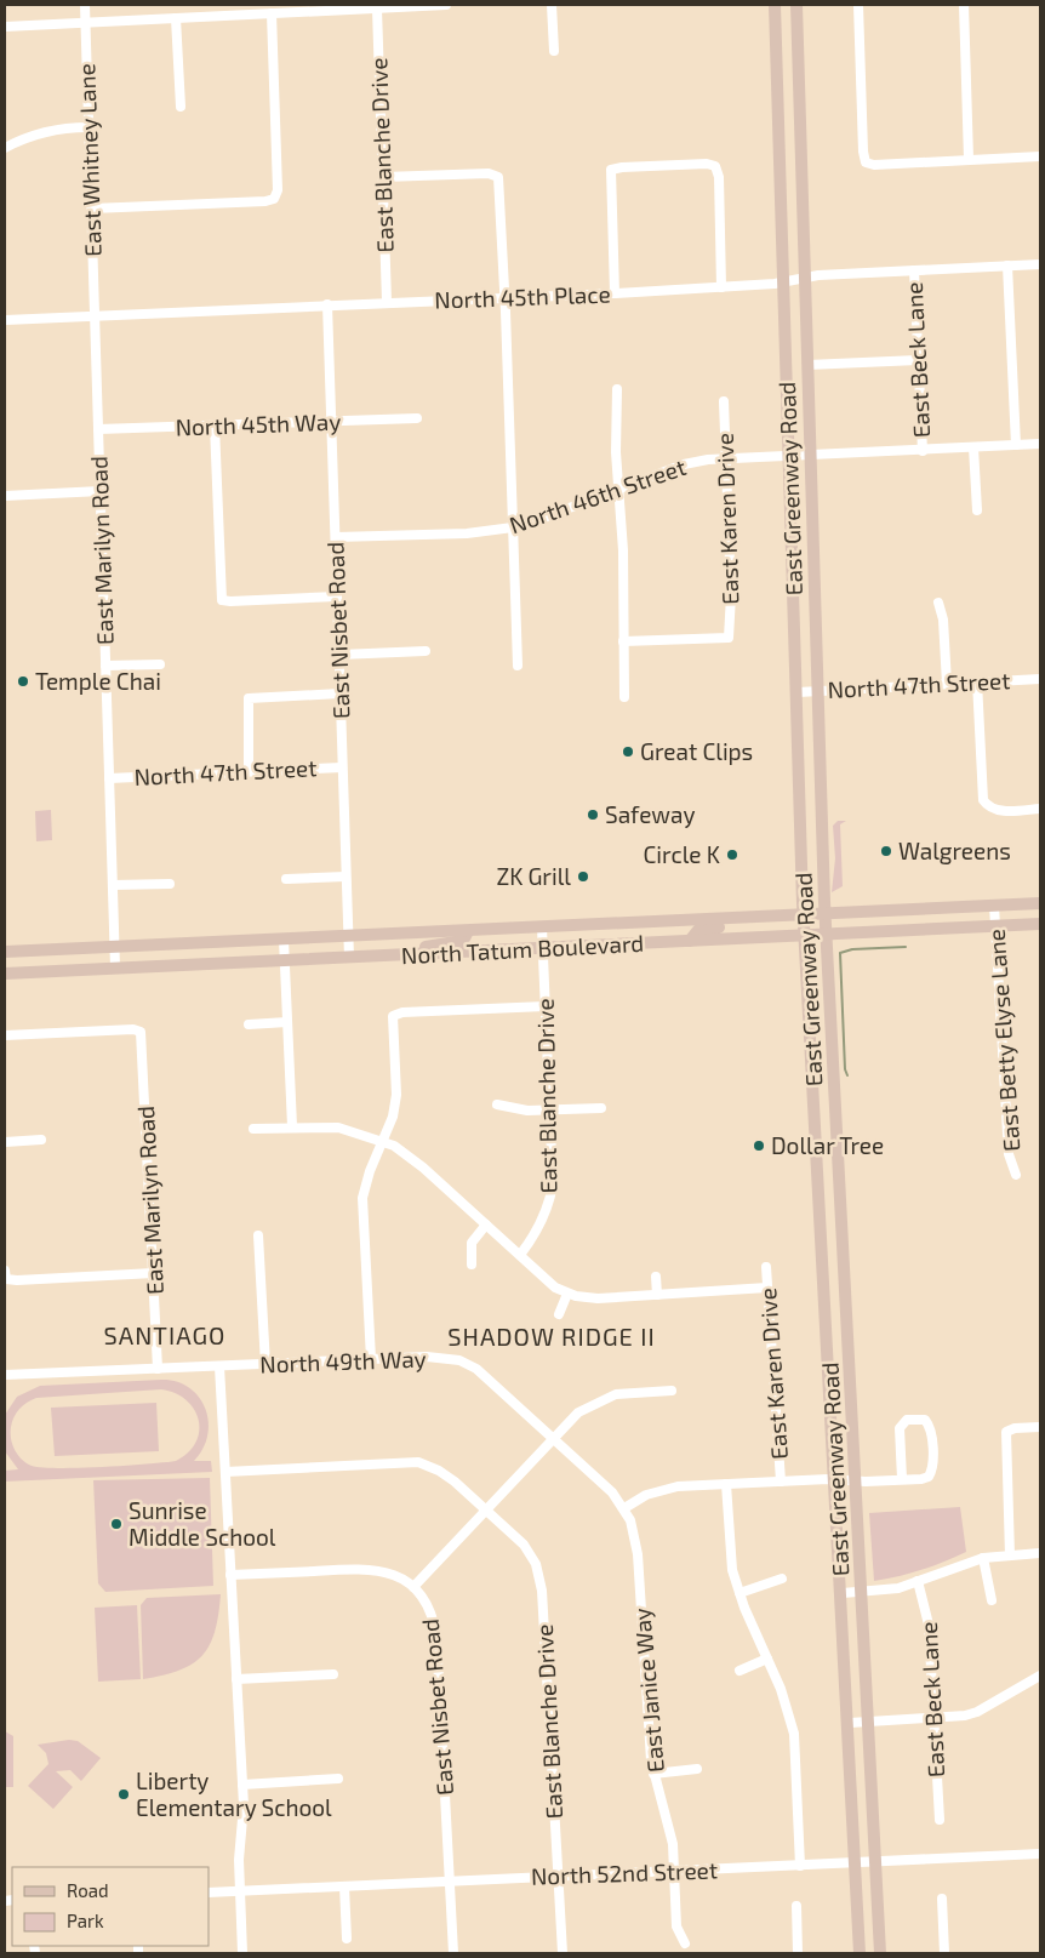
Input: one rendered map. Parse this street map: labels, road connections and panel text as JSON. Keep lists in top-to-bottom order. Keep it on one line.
{"streets":{"main road":["East Greenway Road","North Tatum Boulevard"],"street":["East Blanche Drive","East Whitney Lane","North 45th Place","East Beck Lane","North 45th Way","North 46th Street","East Karen Drive","East Marilyn Road","East Nisbet Road","North 47th Street","East Betty Elyse Lane","North 49th Way","East Janice Way","North 52nd Street"]},"crossings":[["East Blanche Drive","North 45th Place"],["East Blanche Drive","East Nisbet Road"],["East Blanche Drive","North Tatum Boulevard"],["East Blanche Drive","North 52nd Street"],["East Whitney Lane","North 45th Place"],["East Whitney Lane","East Marilyn Road"],["North 45th Place","East Beck Lane"],["North 45th Place","East Greenway Road"],["North 45th Place","East Marilyn Road"],["North 45th Place","East Nisbet Road"],["East Beck Lane","North 46th Street"],["North 45th Way","East Marilyn Road"],["North 45th Way","East Nisbet Road"],["East Greenway Road","North 46th Street"],["East Greenway Road","North 47th Street"],["East Greenway Road","North Tatum Boulevard"],["East Greenway Road","North 52nd Street"],["North 46th Street","East Karen Drive"],["North 46th Street","East Nisbet Road"],["East Marilyn Road","North 47th Street"],["East Marilyn Road","North Tatum Boulevard"],["East Marilyn Road","North 49th Way"],["East Nisbet Road","North 47th Street"],["East Nisbet Road","North Tatum Boulevard"],["East Nisbet Road","North 49th Way"],["East Nisbet Road","North 52nd Street"],["North Tatum Boulevard","East Betty Elyse Lane"],["North 49th Way","East Janice Way"],["East Janice Way","North 52nd Street"]],"districts":["SANTIAGO","SHADOW RIDGE II"],"places":["Temple Chai","Great Clips","Safeway","Walgreens","Circle K","ZK Grill","Dollar Tree","Sunrise Middle School","Liberty Elementary School"],"legend":["Road","Park"]}
